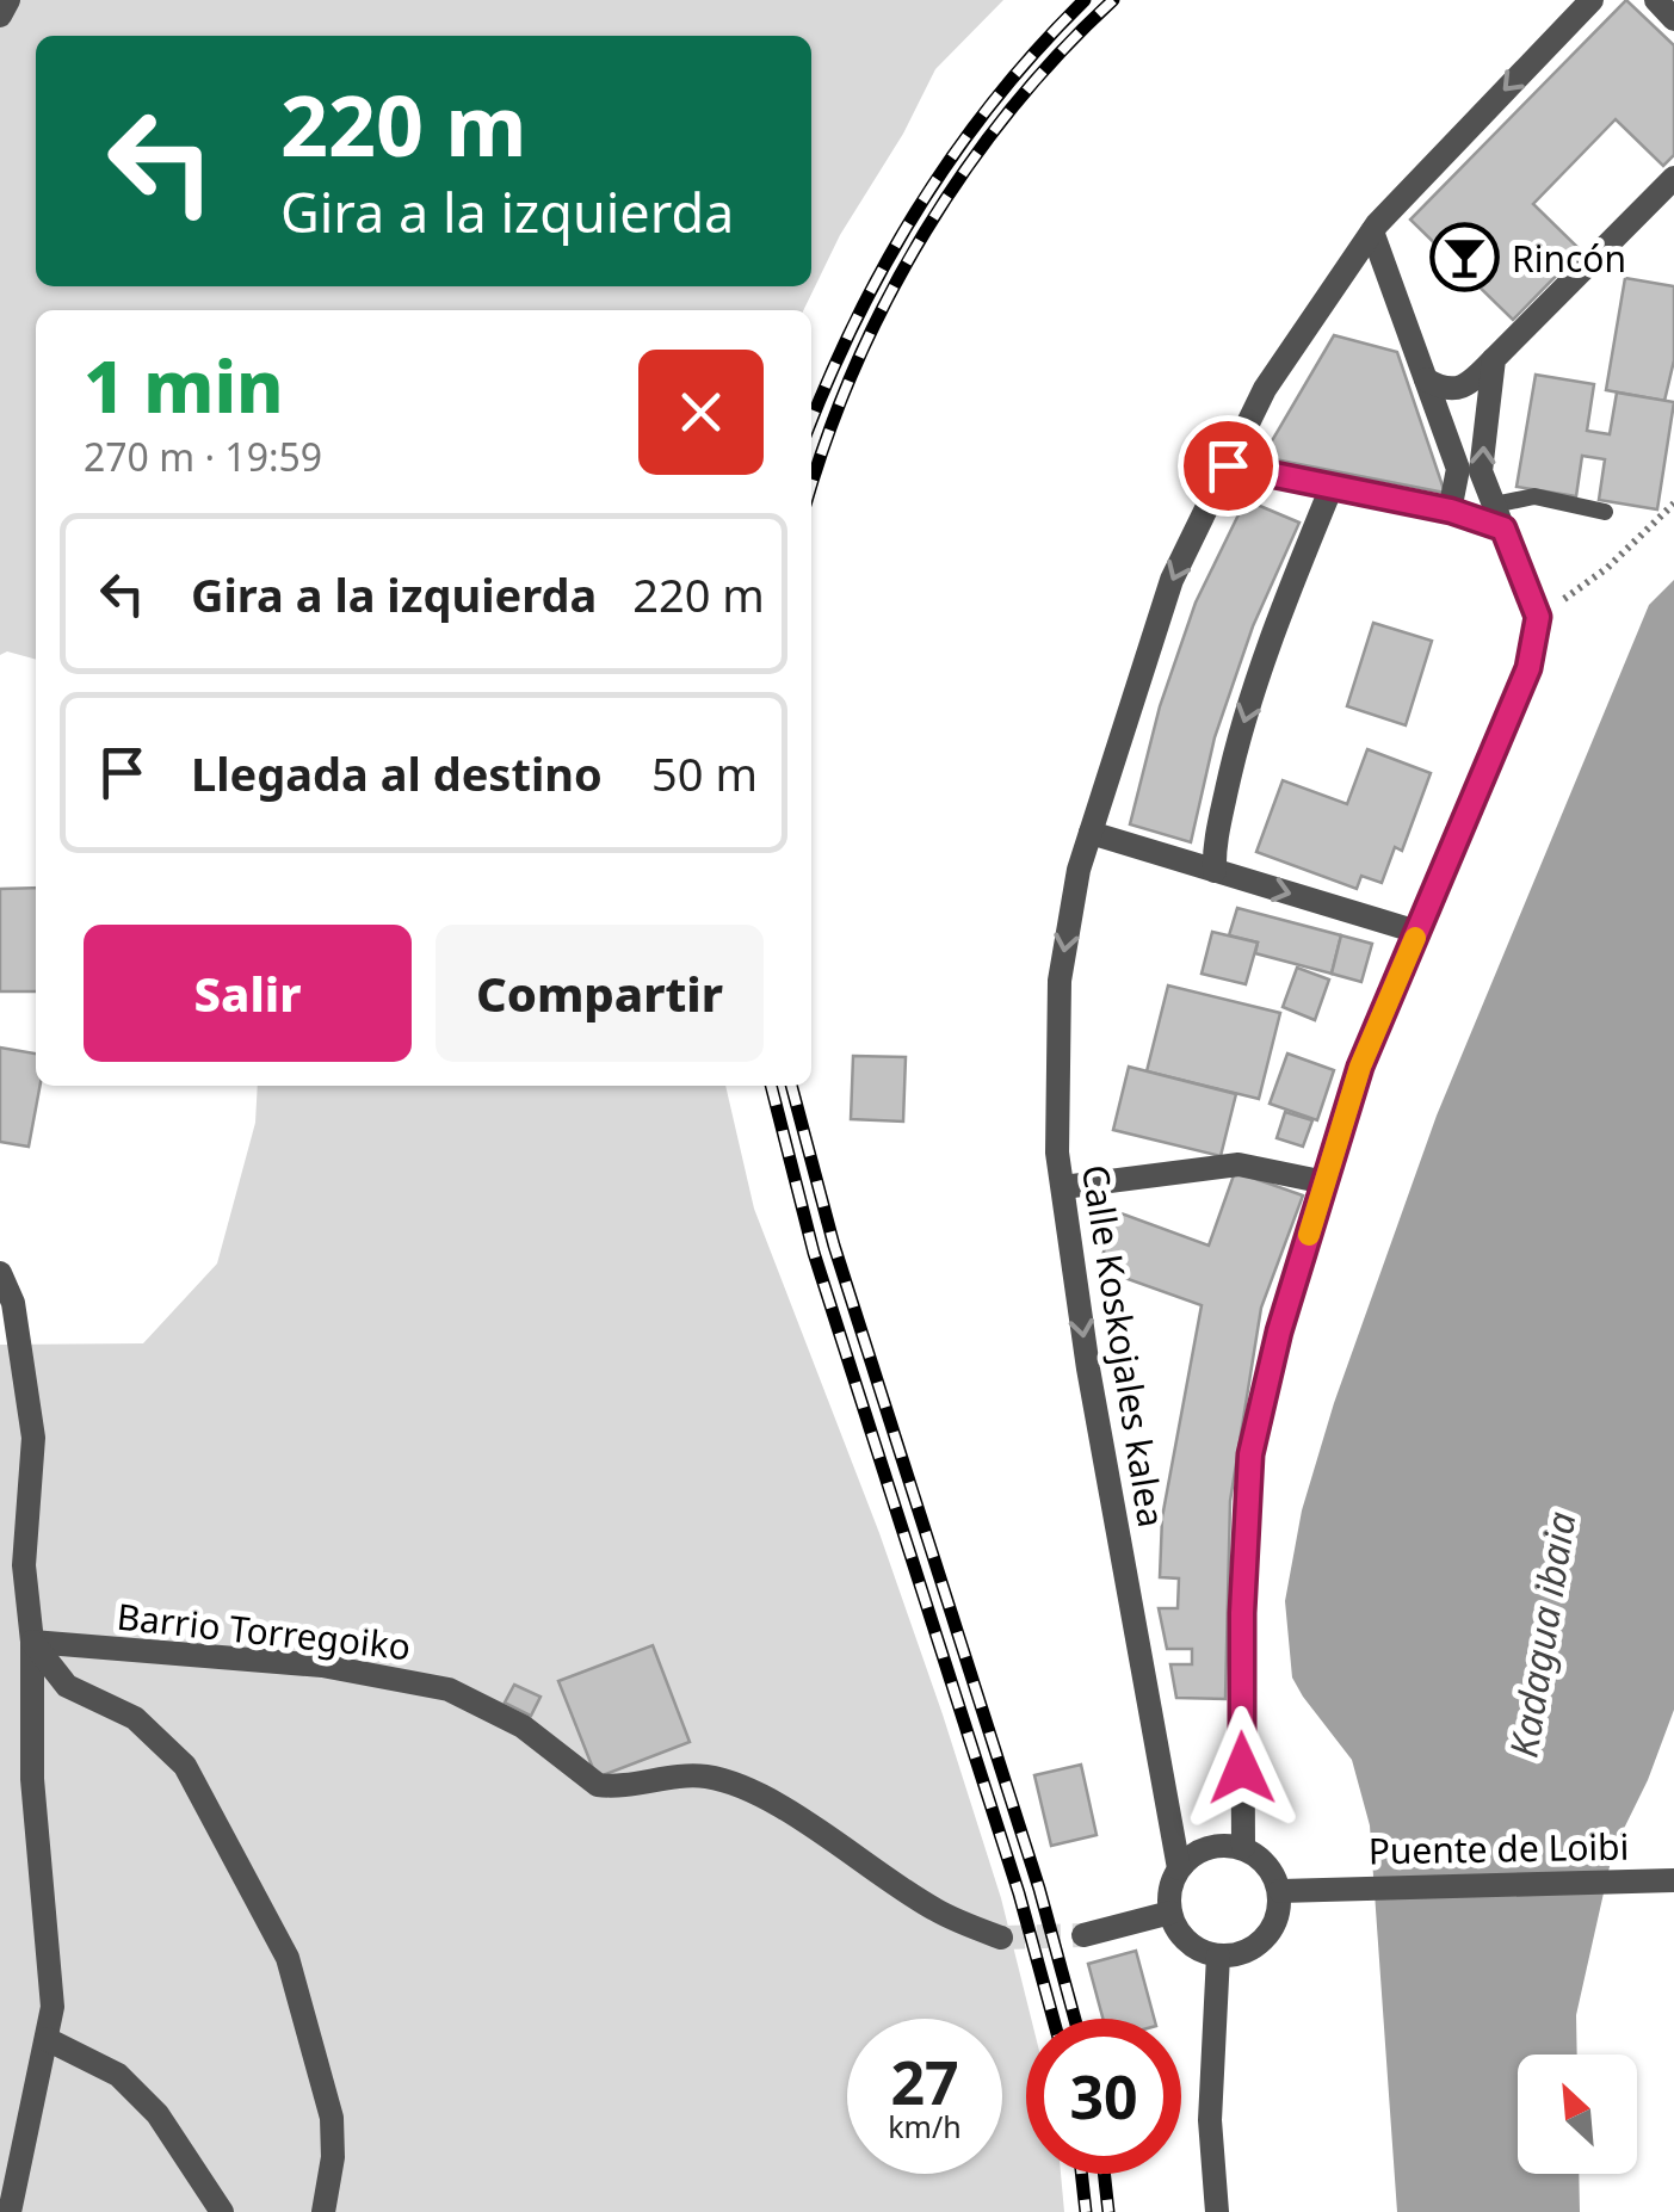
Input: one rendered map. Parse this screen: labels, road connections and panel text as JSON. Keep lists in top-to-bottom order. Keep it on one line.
{"streets":{"street":["Calle Koskojales kalea","Barrio Torregoiko","Puente de Loibi"]},"crossings":[["Calle Koskojales kalea","Puente de Loibi"]],"water":["Kadagua ibaia"],"places":{"bar":["Rincón"]},"north":"top left","page":{"turn":["220 m","Gira a la izquierda"],"heading":["1 min","270 m · 19:59"],"list":[{"name":"Gira a la izquierda","value":"220 m"},{"name":"Llegada al destino","value":"50 m"}],"buttons":["Salir","Compartir"],"speed":"27 km/h","limit":"30"}}
